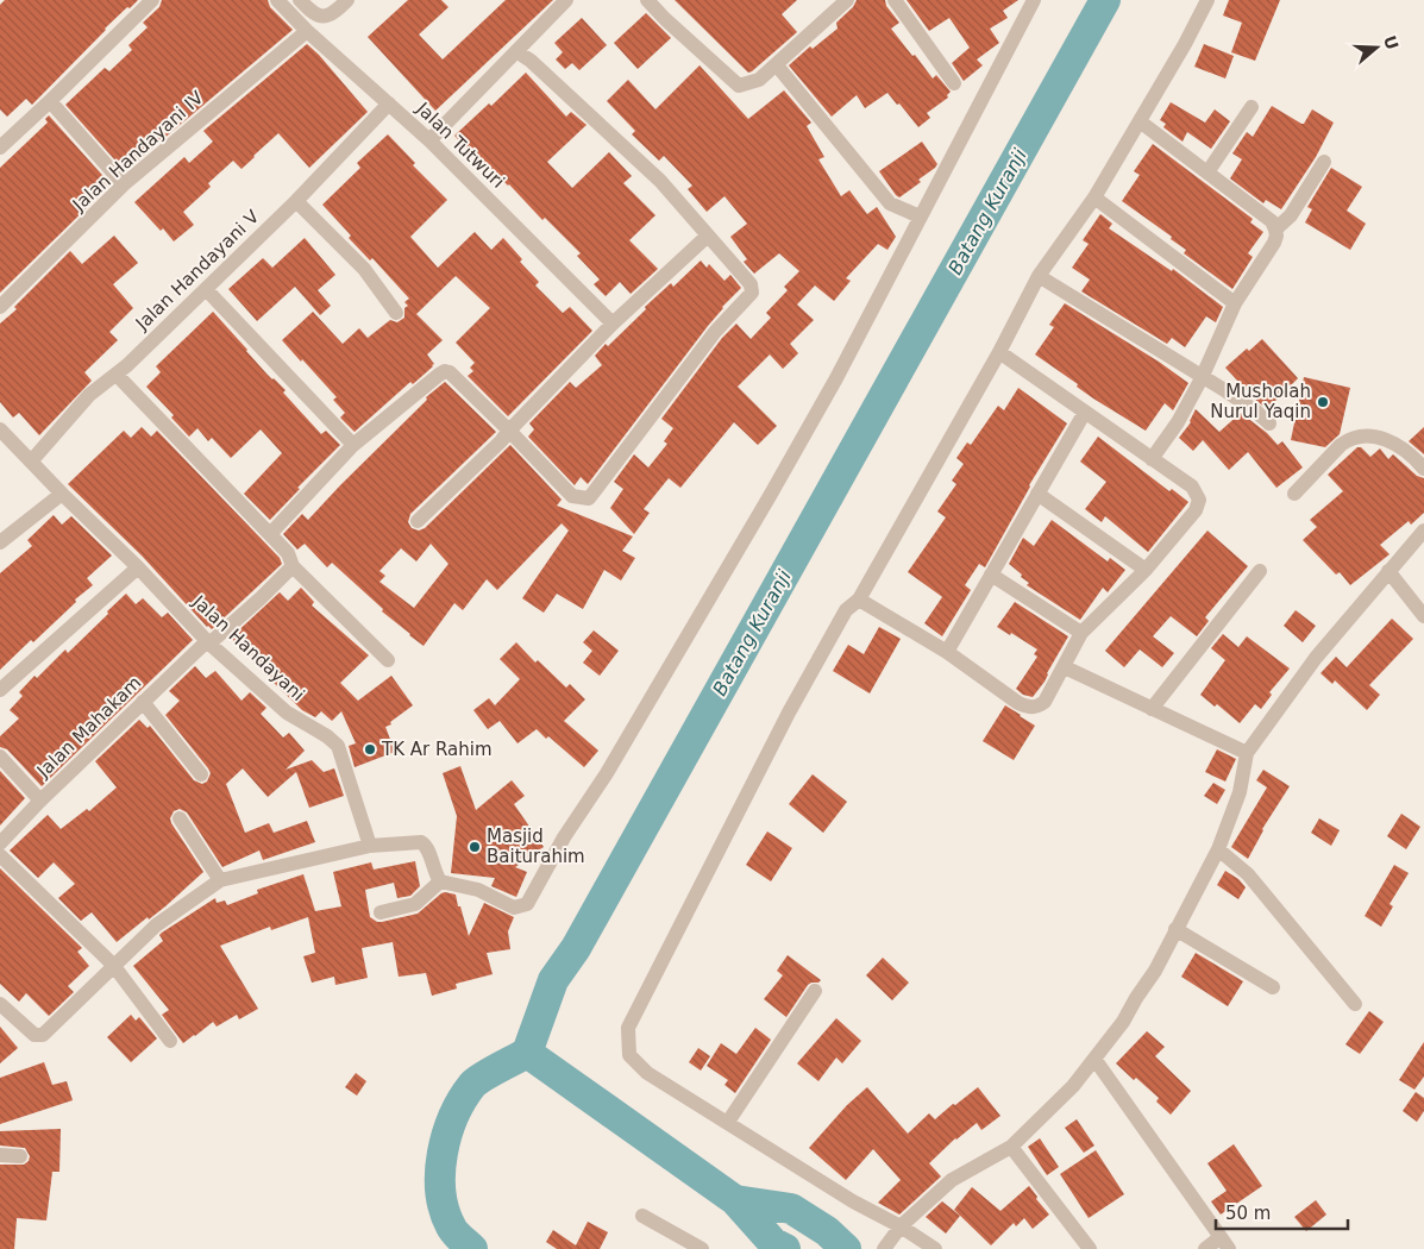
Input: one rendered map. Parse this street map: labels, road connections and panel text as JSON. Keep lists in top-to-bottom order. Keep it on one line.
{"streets":{"street":["Jalan Tutwuri","Jalan Handayani IV","Jalan Handayani V","Jalan Handayani","Jalan Mahakam"]},"crossings":[["Jalan Tutwuri","Jalan Handayani IV"],["Jalan Tutwuri","Jalan Handayani V"],["Jalan Handayani V","Jalan Handayani"],["Jalan Handayani","Jalan Mahakam"]],"water":["Batang Kuranji"],"places":["Musholah Nurul Yaqin","TK Ar Rahim","Masjid Baiturahim"],"scale_bar":"50 m","north":"right"}
